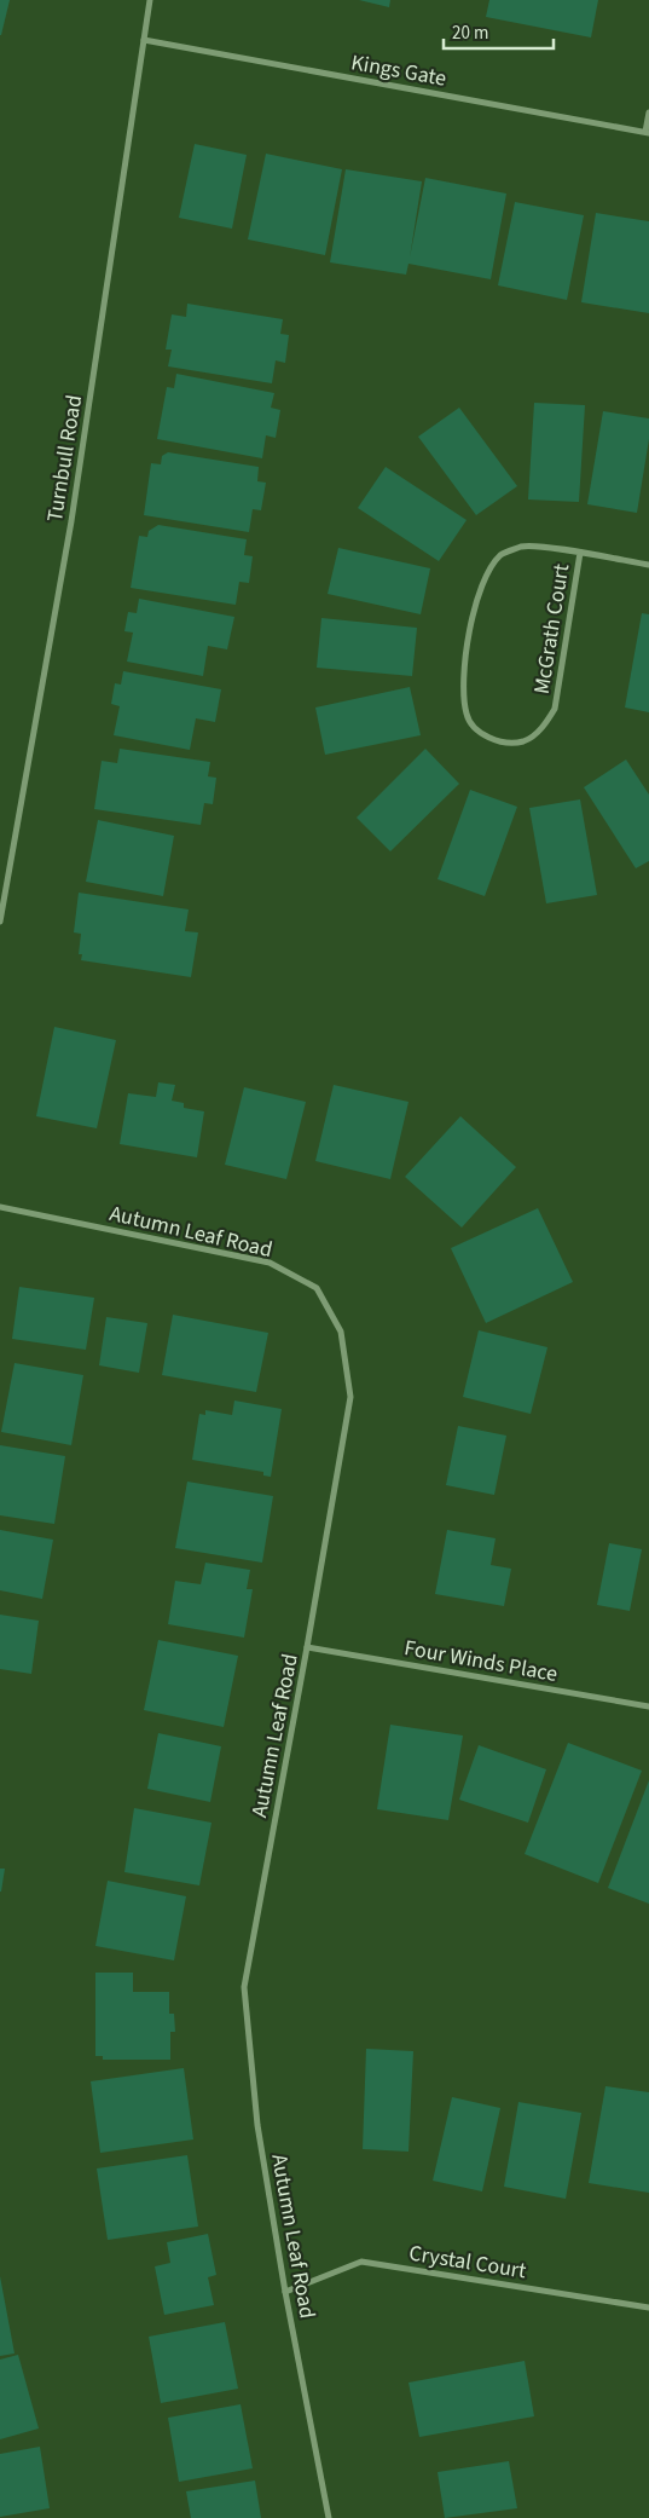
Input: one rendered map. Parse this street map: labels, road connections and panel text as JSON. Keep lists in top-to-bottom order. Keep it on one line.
{"streets":{"street":["Kings Gate","Turnbull Road","McGrath Court","Autumn Leaf Road","Four Winds Place","Crystal Court"]},"crossings":[["Kings Gate","Turnbull Road"],["Autumn Leaf Road","Four Winds Place"],["Autumn Leaf Road","Crystal Court"]],"scale_bar":"20 m"}
